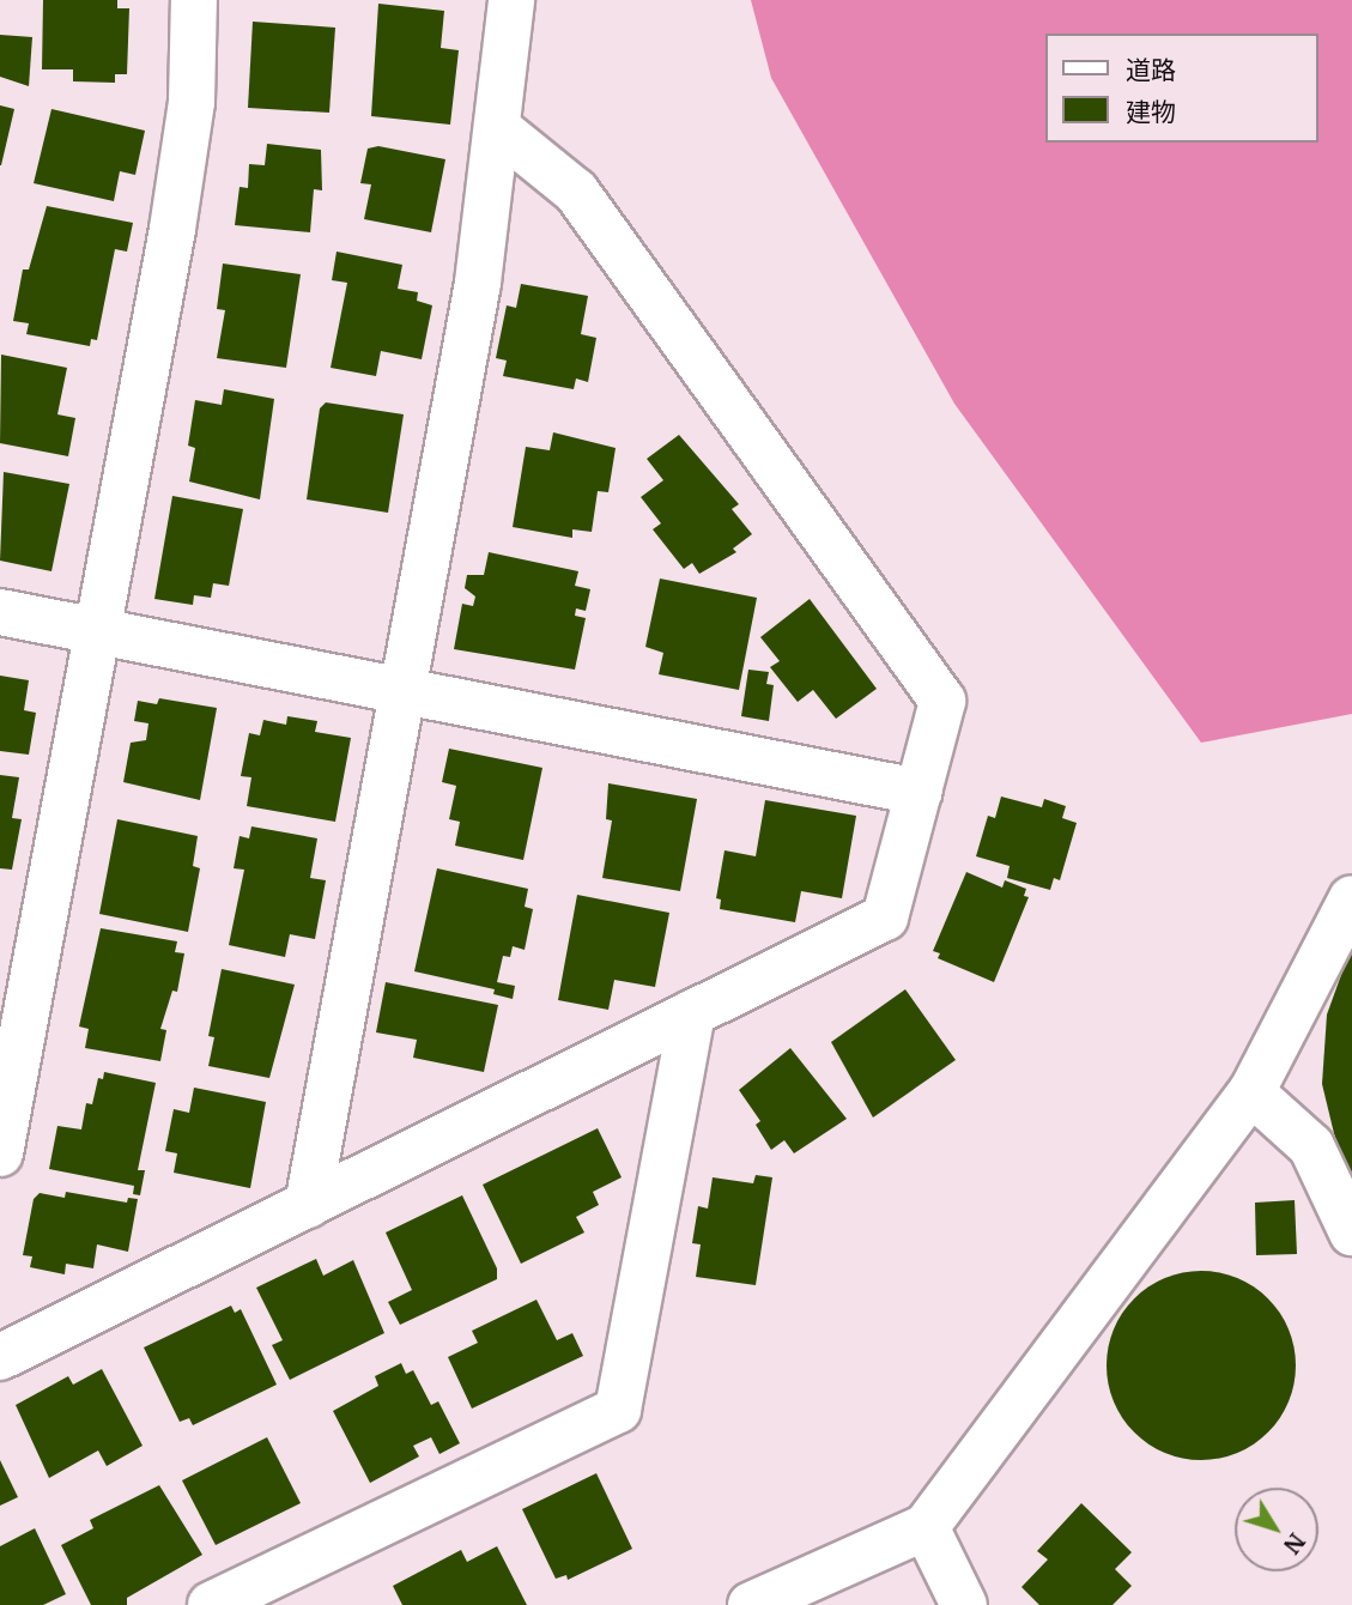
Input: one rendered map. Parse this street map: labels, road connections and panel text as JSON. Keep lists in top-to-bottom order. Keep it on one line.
{"legend":["道路","建物"],"north":"bottom right"}
